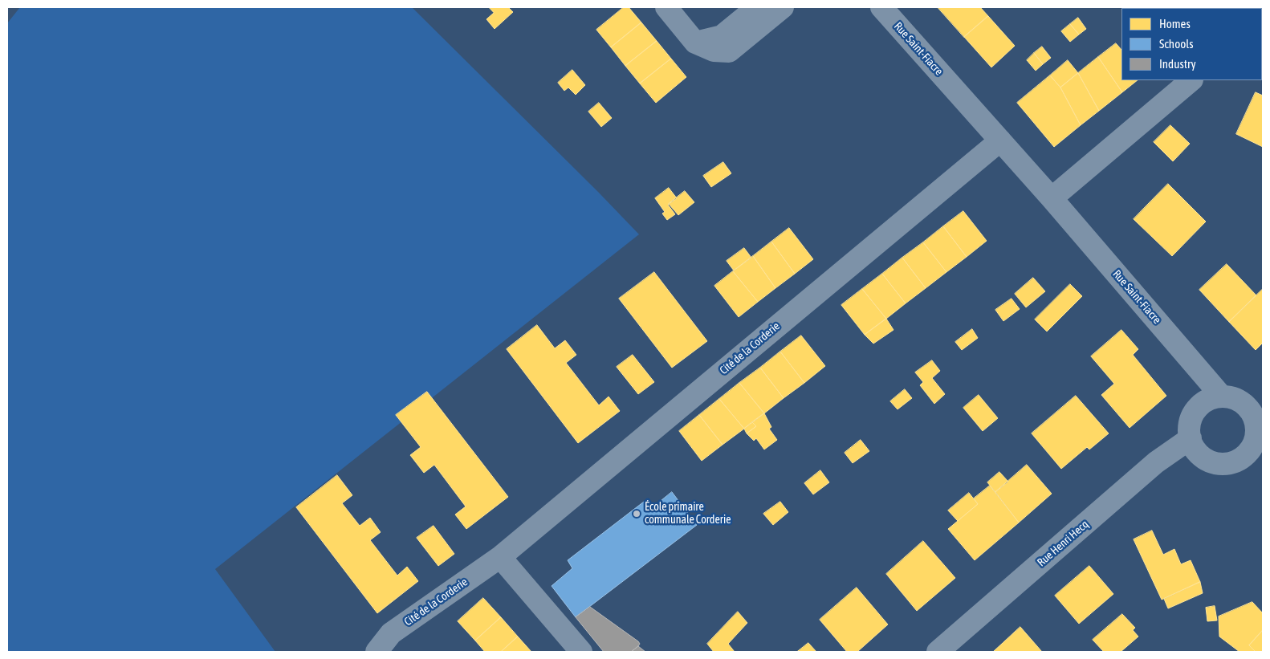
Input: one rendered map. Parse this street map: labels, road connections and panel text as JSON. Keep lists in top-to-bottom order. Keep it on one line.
{"streets":{"street":["Rue Saint-Fiacre","Cité de la Corderie","Rue Henri Hecq"]},"crossings":[["Rue Saint-Fiacre","Cité de la Corderie"],["Rue Saint-Fiacre","Rue Henri Hecq"]],"places":["École primaire communale Corderie"],"legend":["Homes","Schools","Industry"]}
